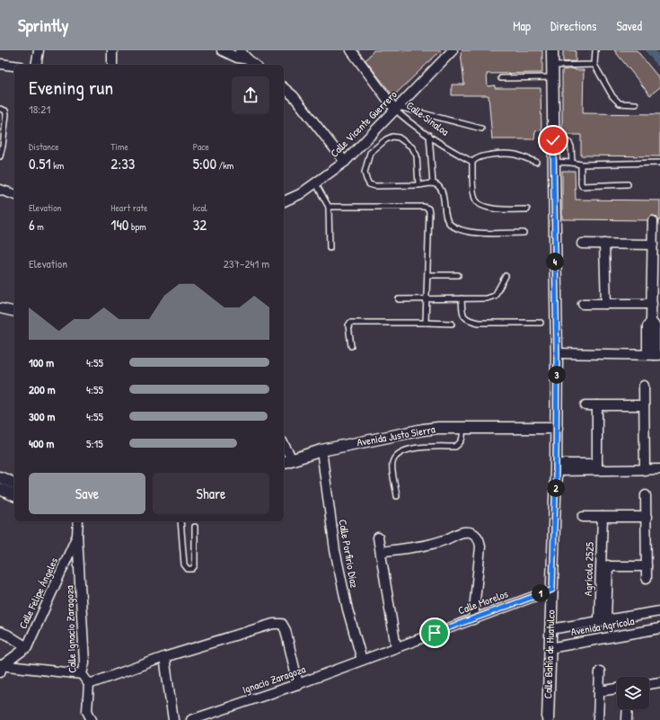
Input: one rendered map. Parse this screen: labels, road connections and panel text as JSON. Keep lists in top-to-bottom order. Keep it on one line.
{"streets":{"street":["Calle Sinaloa","Calle Vicente Guerrero","Avenida Justo Sierra","Calle Porfirio Díaz","Agrícola 2525","Calle Felipe Ángeles","Calle Morelos","Avenida Agrícola","Calle Ignacio Zaragoza","Calle Bahía de Huatulco","Ignacio Zaragoza"]},"crossings":[["Calle Sinaloa","Calle Vicente Guerrero"],["Avenida Justo Sierra","Calle Porfirio Díaz"],["Avenida Justo Sierra","Calle Bahía de Huatulco"],["Calle Porfirio Díaz","Calle Morelos"],["Calle Porfirio Díaz","Ignacio Zaragoza"],["Agrícola 2525","Avenida Agrícola"],["Calle Felipe Ángeles","Calle Ignacio Zaragoza"],["Calle Morelos","Calle Bahía de Huatulco"],["Calle Morelos","Ignacio Zaragoza"],["Avenida Agrícola","Calle Bahía de Huatulco"]],"page":{"header":"Sprintly","nav":["Map","Directions","Saved"],"heading":["Evening run","18:21"],"stats":[["Distance","0.51 km"],["Time","2:33"],["Pace","5:00 /km"],["Elevation","6 m"],["Heart rate","140 bpm"],["kcal","32"]],"chart":["Elevation","237–241 m"],"pins":["4","3","2","1"],"list":[{"name":"100 m","note":"4:55"},{"name":"200 m","note":"4:55"},{"name":"300 m","note":"4:55"},{"name":"400 m","note":"5:15"}],"buttons":["Save","Share"]}}
